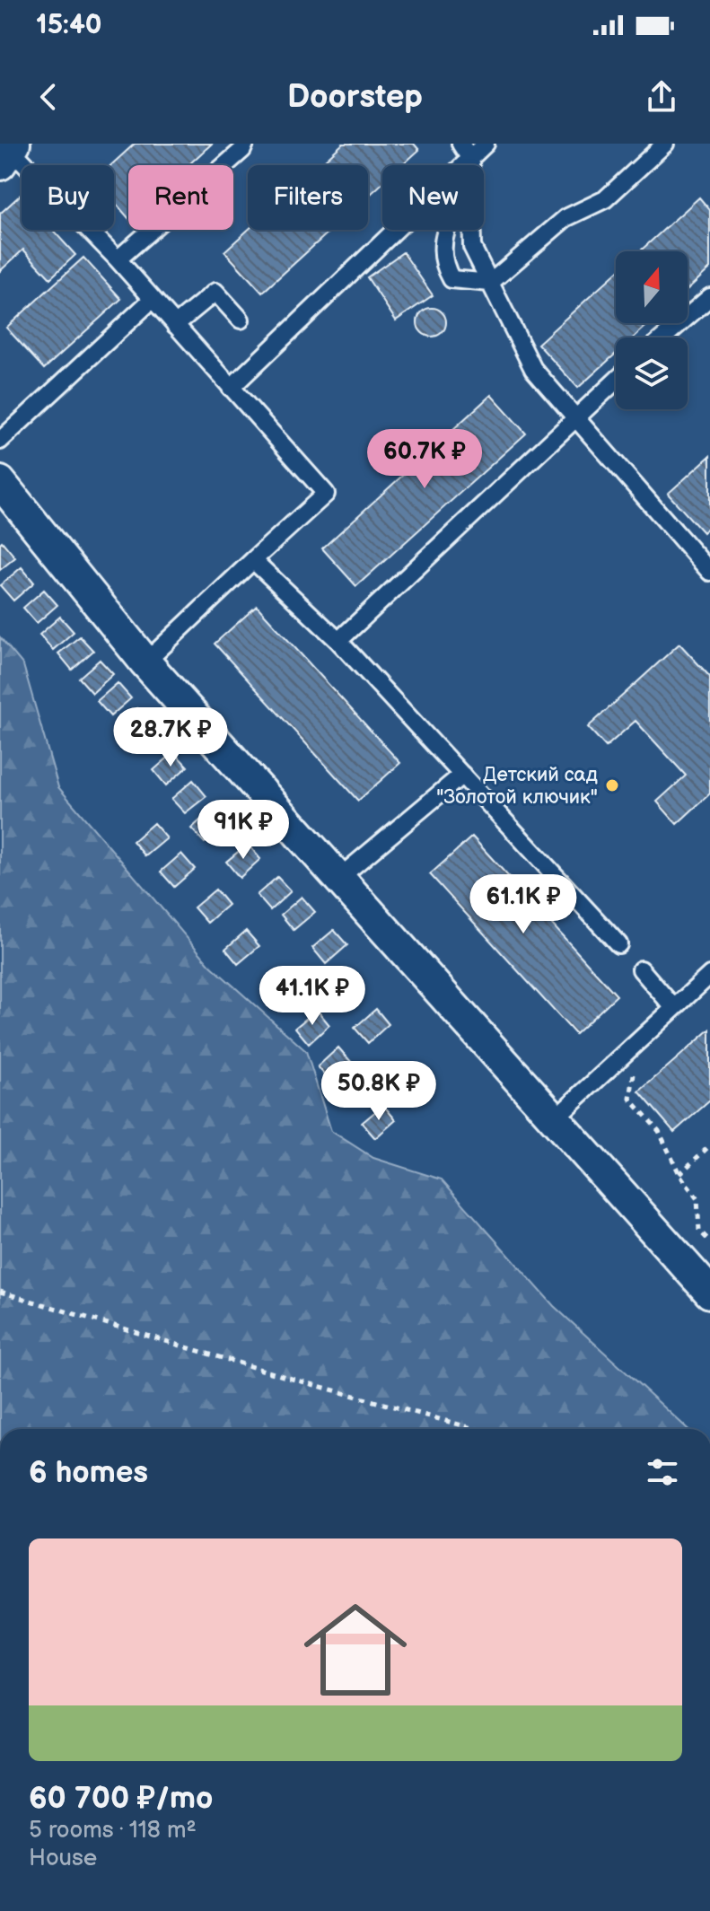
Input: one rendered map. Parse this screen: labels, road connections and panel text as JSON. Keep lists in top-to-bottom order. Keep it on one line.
{"places":["Детский сад \"Золотой ключик\""],"north":"top","page":{"status":"15:40","header":"Doorstep","chip":["Buy","Rent","Filters","New"],"price":["60.7K ₽","28.7K ₽","91K ₽","61.1K ₽","41.1K ₽","50.8K ₽"],"heading":"6 homes","list":[{"name":"60 700 ₽/mo","note":"5 rooms · 118 m² · House"}]}}
